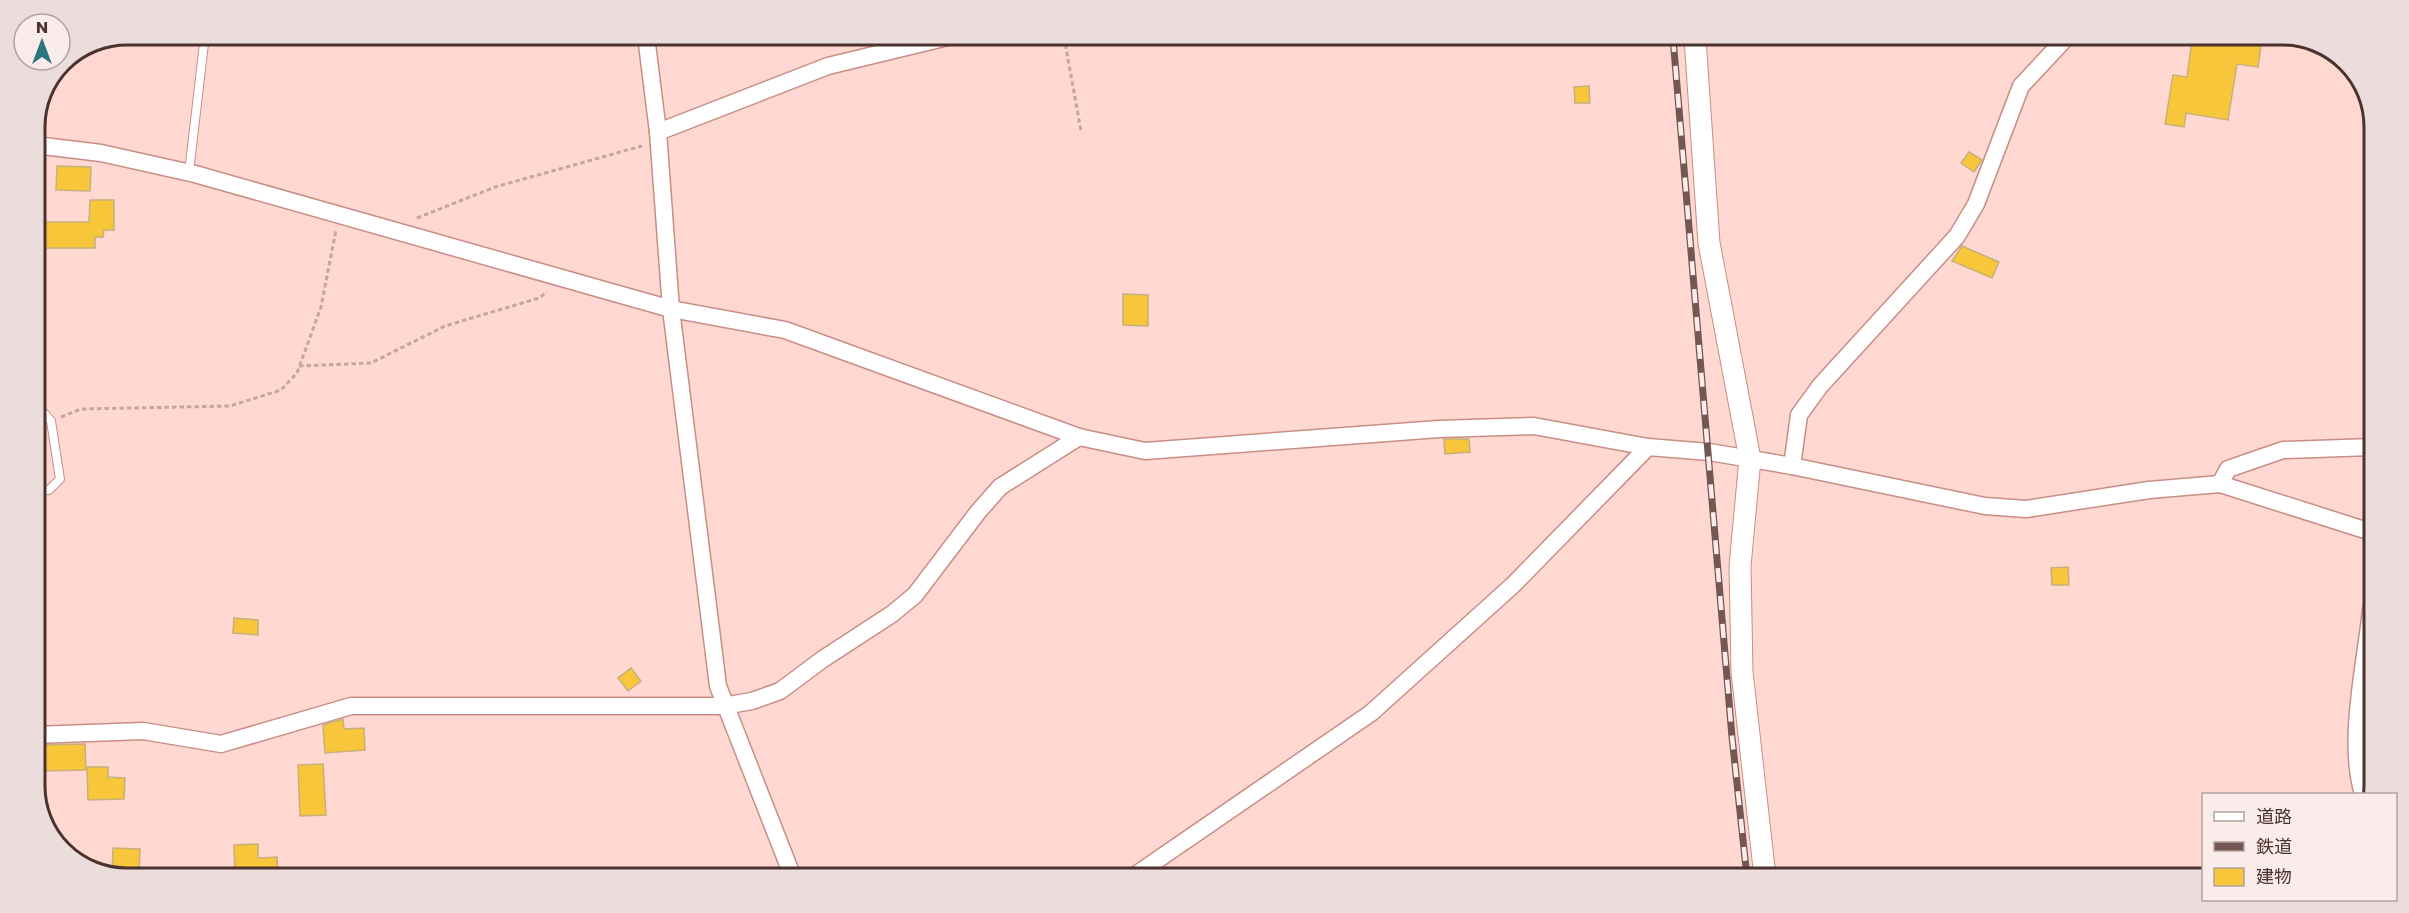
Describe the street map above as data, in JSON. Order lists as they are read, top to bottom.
{
  "legend": ["道路", "鉄道", "建物"],
  "north": "top"
}
